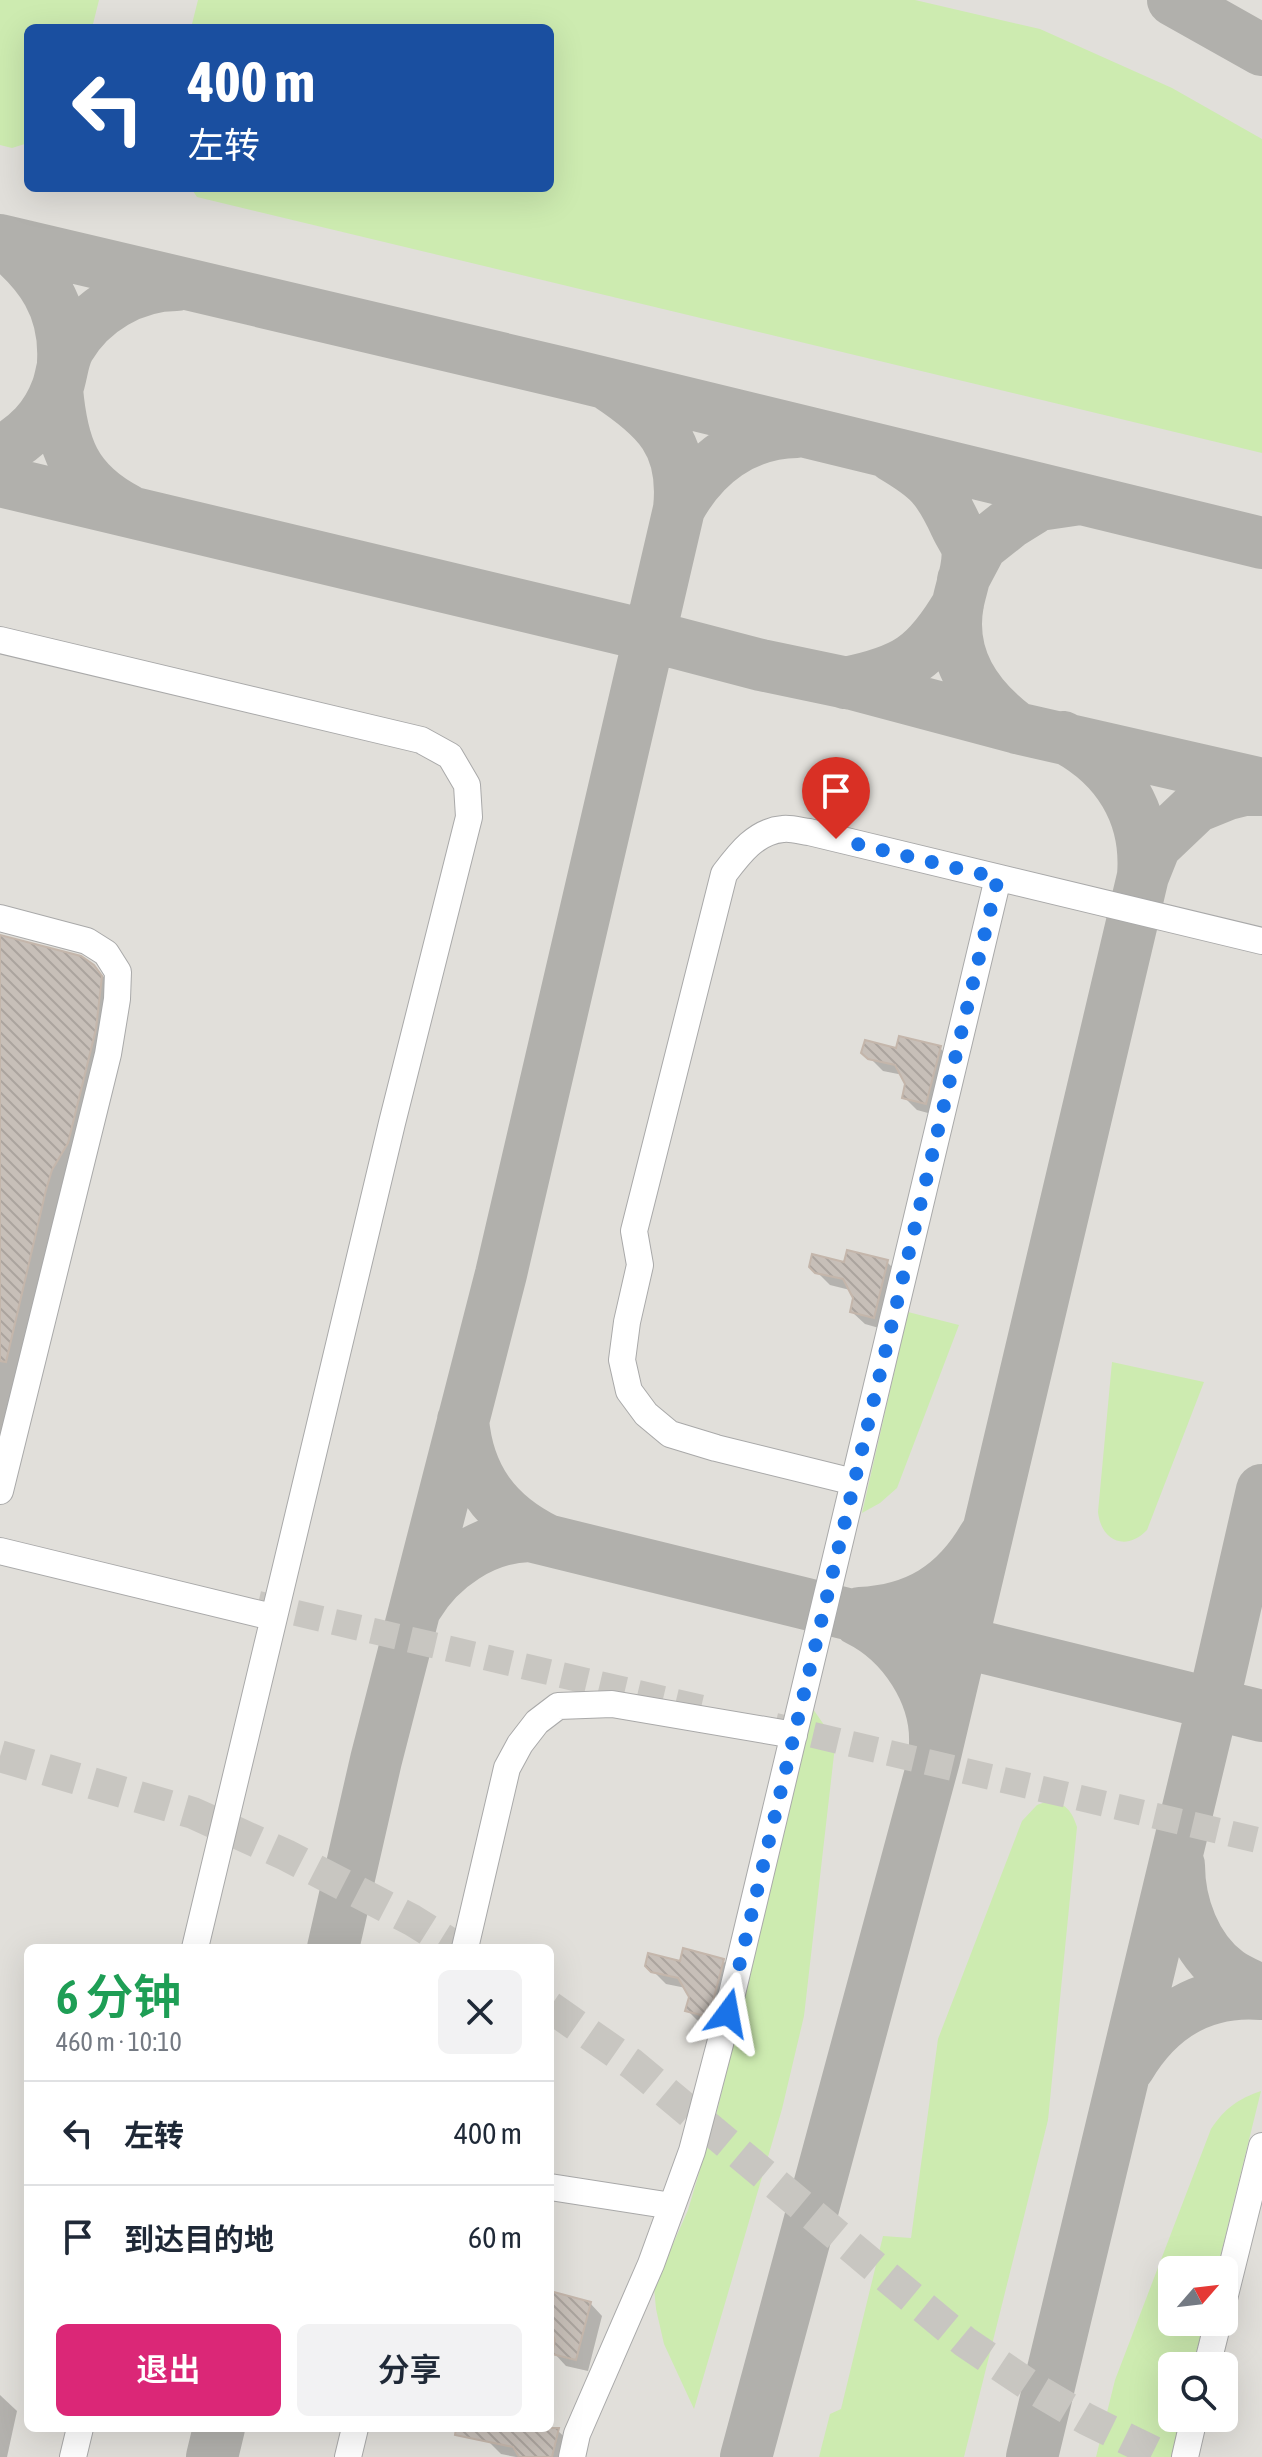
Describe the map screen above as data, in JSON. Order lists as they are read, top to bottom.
{
  "north": "top right",
  "page": {
    "turn": ["400 m", "左转"],
    "heading": ["6 分钟", "460 m · 10:10"],
    "list": [
      {
        "name": "左转",
        "value": "400 m"
      },
      {
        "name": "到达目的地",
        "value": "60 m"
      }
    ],
    "buttons": ["退出", "分享"]
  }
}
